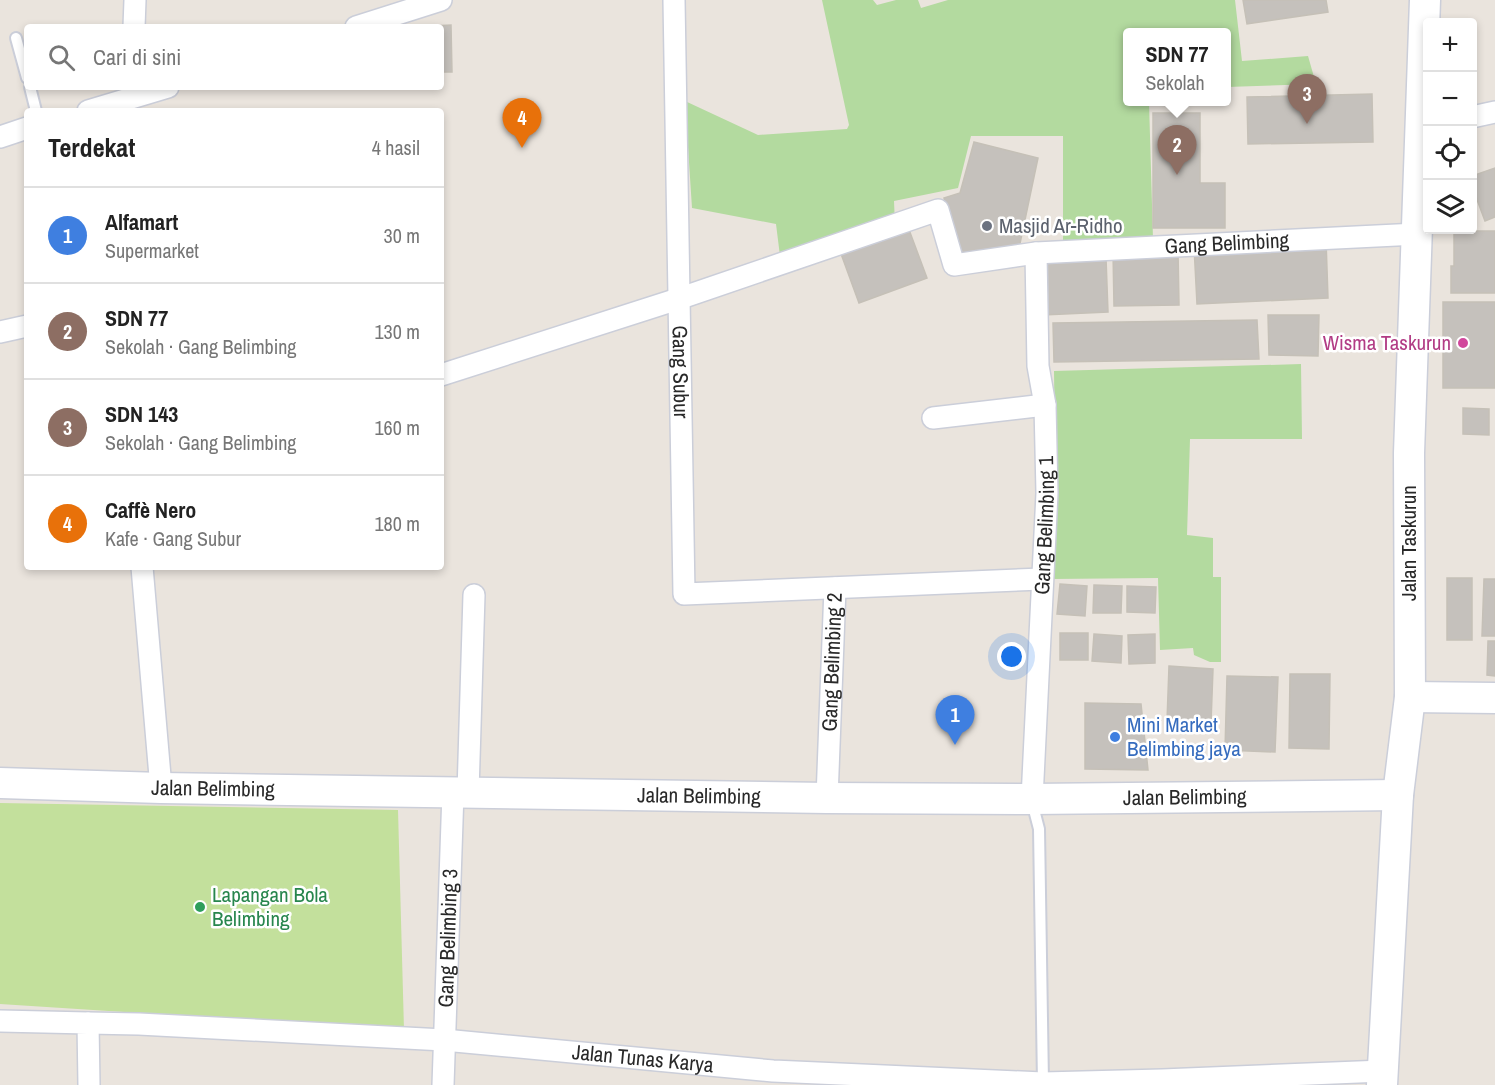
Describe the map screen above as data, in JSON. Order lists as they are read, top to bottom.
{
  "streets": {
    "street": [
      "Gang Belimbing",
      "Gang Subur",
      "Gang Belimbing 1",
      "Jalan Taskurun",
      "Gang Belimbing 2",
      "Jalan Belimbing",
      "Gang Belimbing 3",
      "Jalan Tunas Karya"
    ]
  },
  "crossings": [
    ["Gang Belimbing", "Gang Subur"],
    ["Gang Belimbing", "Gang Belimbing 1"],
    ["Gang Belimbing", "Jalan Taskurun"],
    ["Gang Subur", "Gang Belimbing 2"],
    ["Gang Belimbing 1", "Gang Belimbing 2"],
    ["Gang Belimbing 1", "Jalan Belimbing"],
    ["Jalan Taskurun", "Jalan Belimbing"],
    ["Jalan Taskurun", "Jalan Tunas Karya"],
    ["Gang Belimbing 2", "Jalan Belimbing"],
    ["Jalan Belimbing", "Gang Belimbing 3"],
    ["Gang Belimbing 3", "Jalan Tunas Karya"]
  ],
  "places": [
    "Masjid Ar-Ridho",
    "Wisma Taskurun",
    "Mini Market Belimbing jaya",
    "Lapangan Bola Belimbing"
  ],
  "page": {
    "map_buttons": ["+", "−"],
    "search": "Cari di sini",
    "popup": ["SDN 77", "Sekolah"],
    "pins": [
      "3",
      "4",
      "2",
      "1"
    ],
    "heading": ["Terdekat", "4 hasil"],
    "list": [
      {
        "mark": "1",
        "name": "Alfamart",
        "note": "Supermarket",
        "value": "30 m"
      },
      {
        "mark": "2",
        "name": "SDN 77",
        "note": "Sekolah · Gang Belimbing",
        "value": "130 m"
      },
      {
        "mark": "3",
        "name": "SDN 143",
        "note": "Sekolah · Gang Belimbing",
        "value": "160 m"
      },
      {
        "mark": "4",
        "name": "Caffè Nero",
        "note": "Kafe · Gang Subur",
        "value": "180 m"
      }
    ]
  }
}
